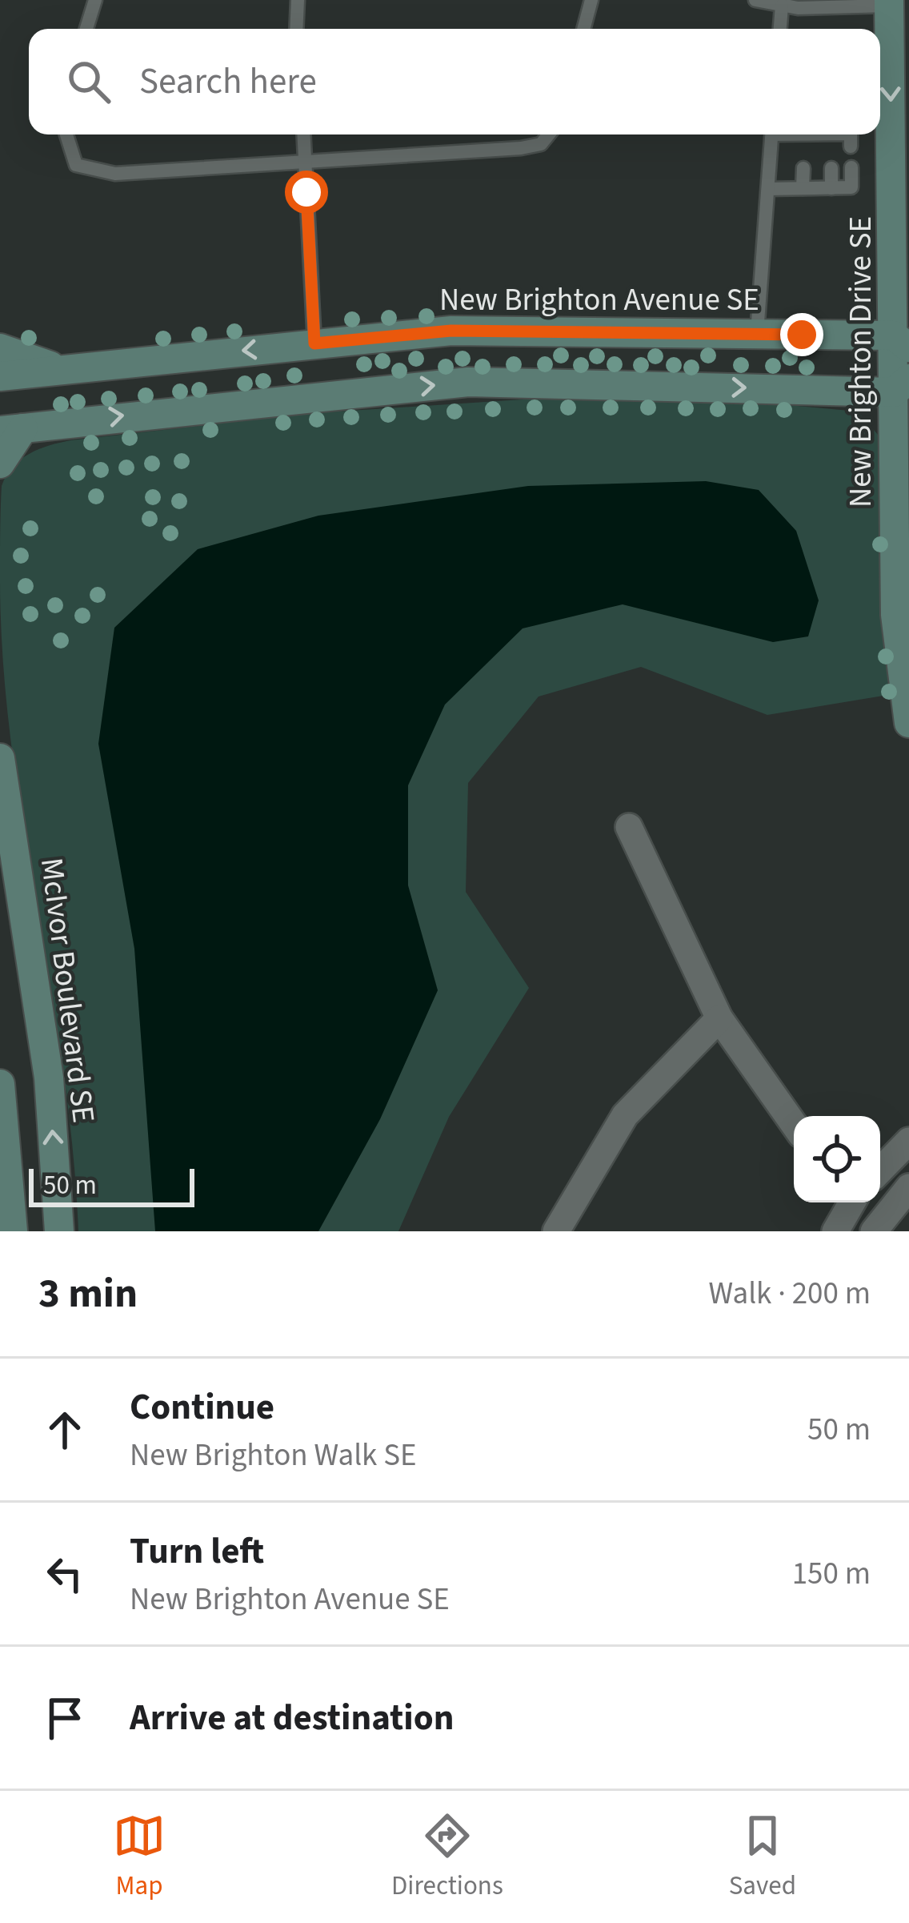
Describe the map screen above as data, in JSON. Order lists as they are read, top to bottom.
{
  "streets": {
    "street": ["New Brighton Avenue SE", "New Brighton Drive SE", "McIvor Boulevard SE"]
  },
  "crossings": [
    ["New Brighton Avenue SE", "New Brighton Drive SE"]
  ],
  "one_way": ["New Brighton Drive SE"],
  "scale_bar": "50 m",
  "page": {
    "search": "Search here",
    "scale": "50 m",
    "heading": ["3 min", "Walk · 200 m"],
    "list": [
      ["Continue", "New Brighton Walk SE", "50 m"],
      ["Turn left", "New Brighton Avenue SE", "150 m"],
      "Arrive at destination"
    ],
    "nav": ["Map", "Directions", "Saved"]
  }
}
